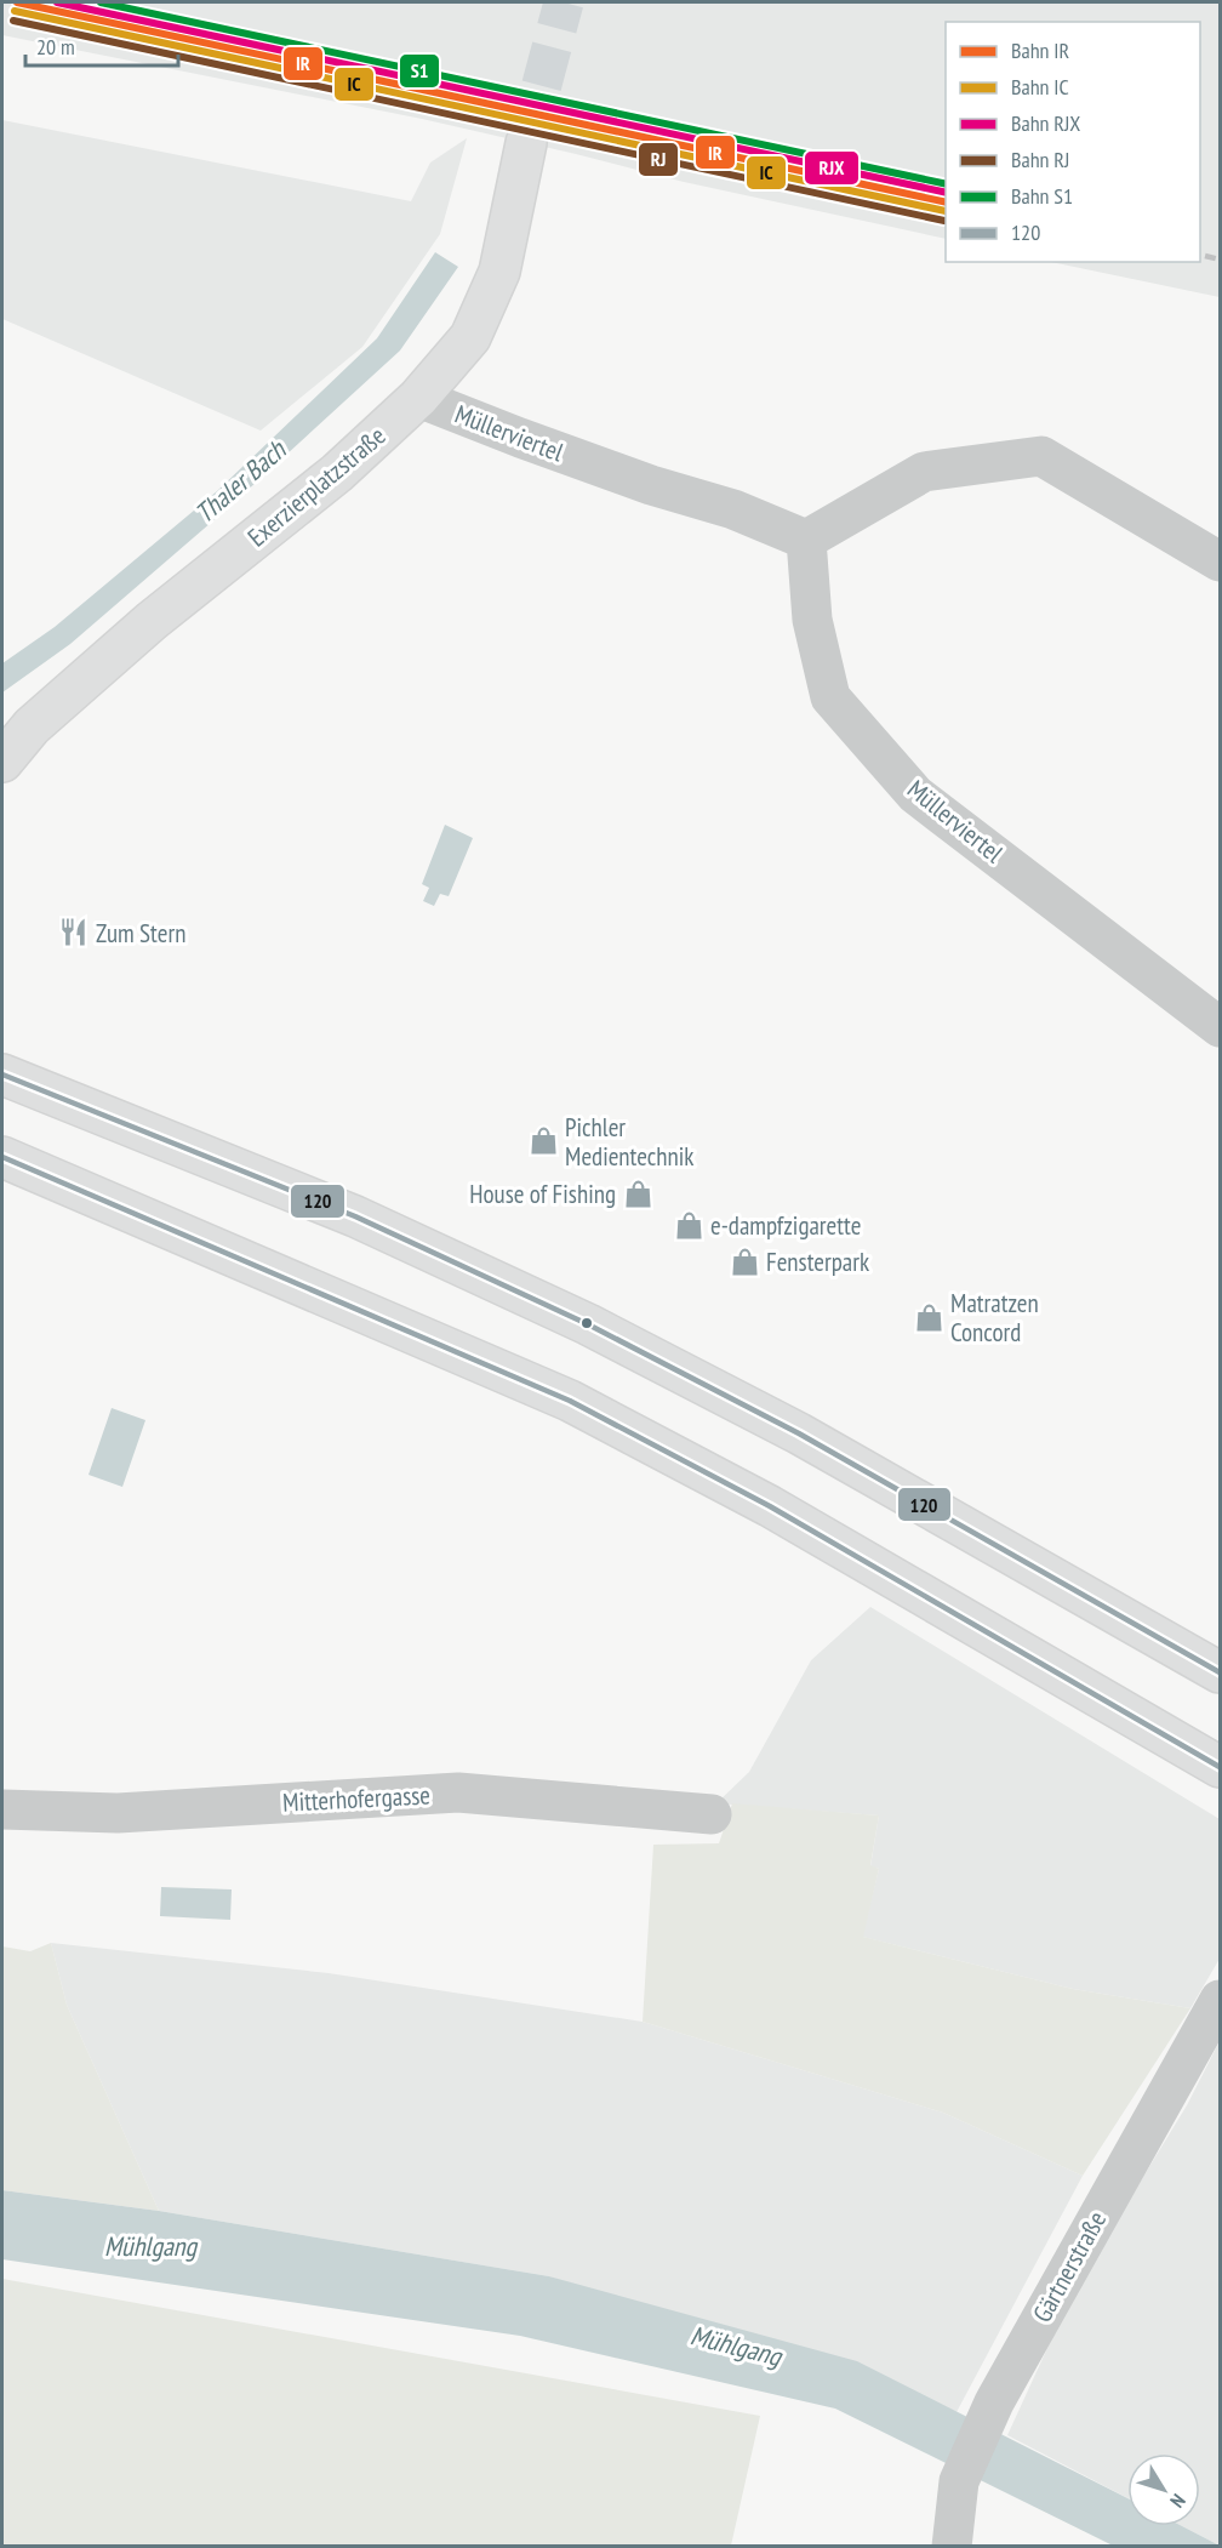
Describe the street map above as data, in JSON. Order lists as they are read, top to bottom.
{
  "streets": {
    "main road": ["Exerzierplatzstraße"],
    "street": ["Müllerviertel", "Mitterhofergasse", "Gärtnerstraße"]
  },
  "crossings": [
    ["Müllerviertel", "Exerzierplatzstraße"]
  ],
  "water": ["Thaler Bach", "Mühlgang"],
  "places": {
    "restaurant": ["Zum Stern"],
    "shop": [
      "Pichler Medientechnik",
      "House of Fishing",
      "e-dampfzigarette",
      "Fensterpark",
      "Matratzen Concord"
    ]
  },
  "lines": [
    "rail line IR",
    "rail line RJX",
    "rail line S1",
    "rail line IC",
    "rail line RJ",
    "transit line 120"
  ],
  "legend": [
    "Bahn IR",
    "Bahn IC",
    "Bahn RJX",
    "Bahn RJ",
    "Bahn S1",
    "120"
  ],
  "scale_bar": "20 m",
  "north": "bottom right"
}
